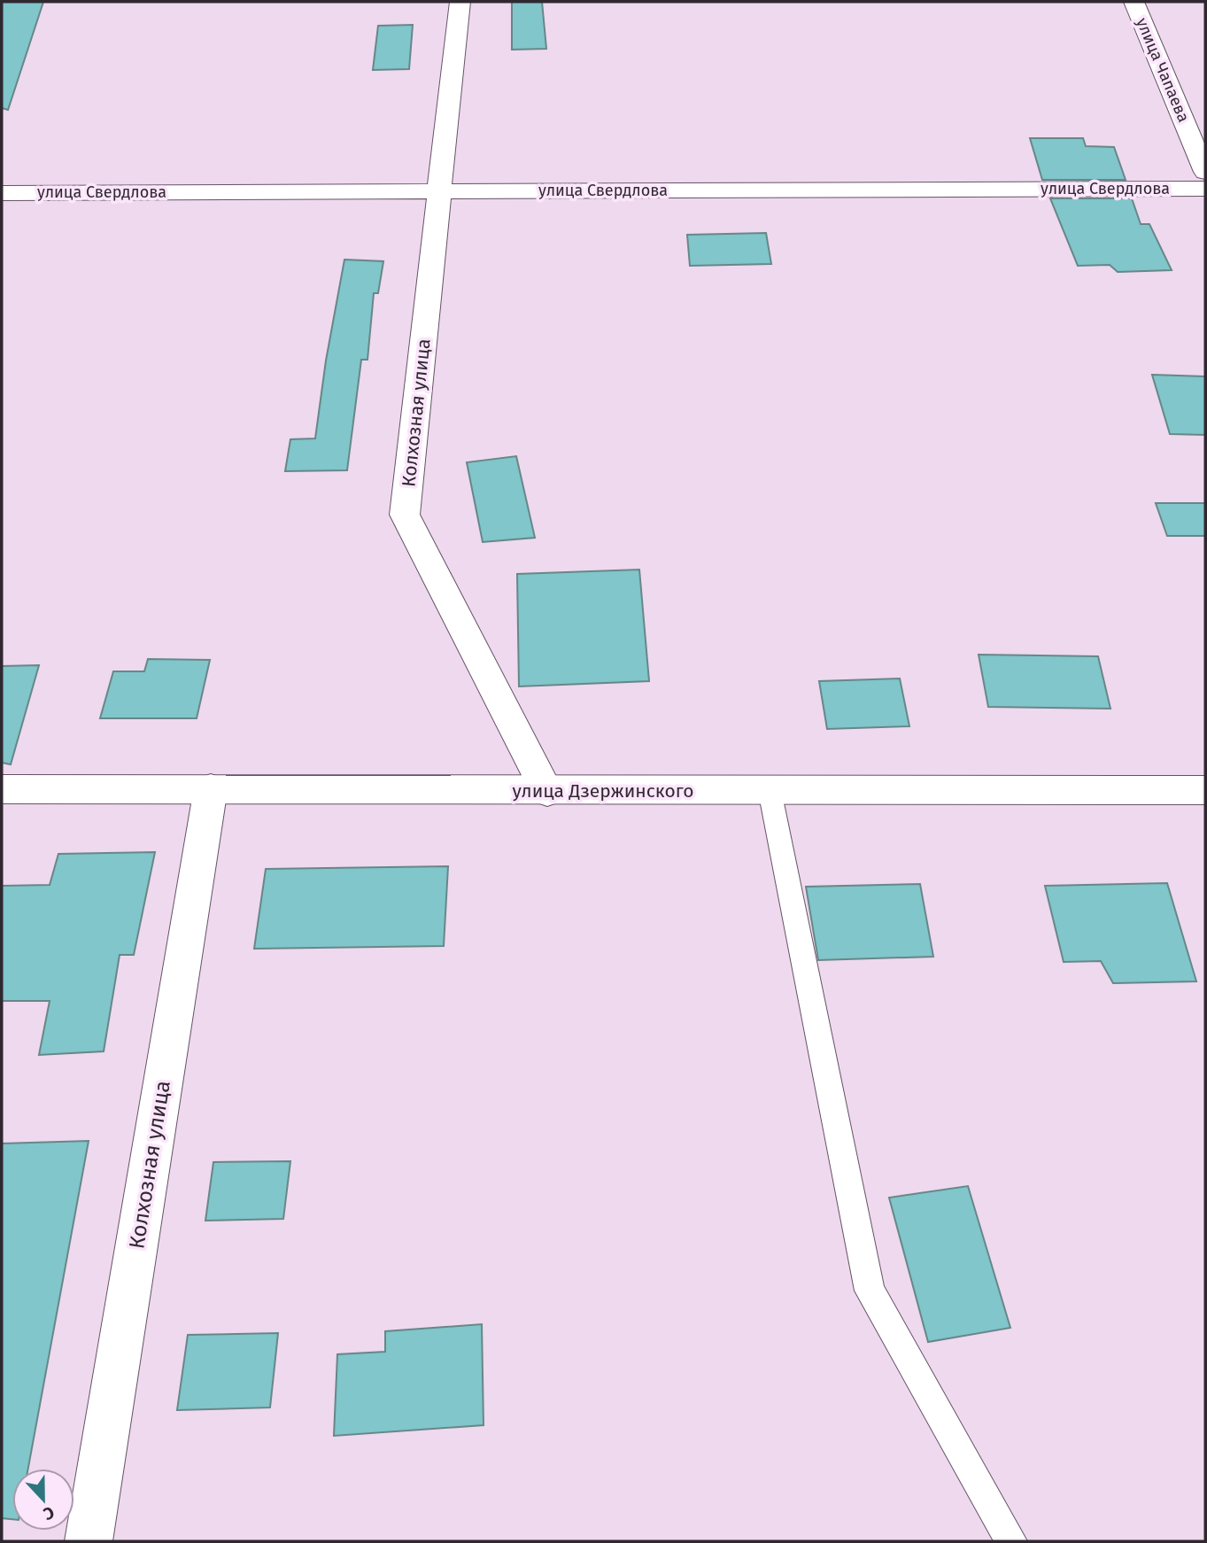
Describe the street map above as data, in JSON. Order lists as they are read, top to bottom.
{
  "streets": {
    "street": [
      "улица Чапаева",
      "улица Свердлова",
      "Колхозная улица",
      "улица Дзержинского"
    ]
  },
  "crossings": [
    ["улица Свердлова", "Колхозная улица"],
    ["Колхозная улица", "улица Дзержинского"]
  ],
  "north": "bottom"
}
